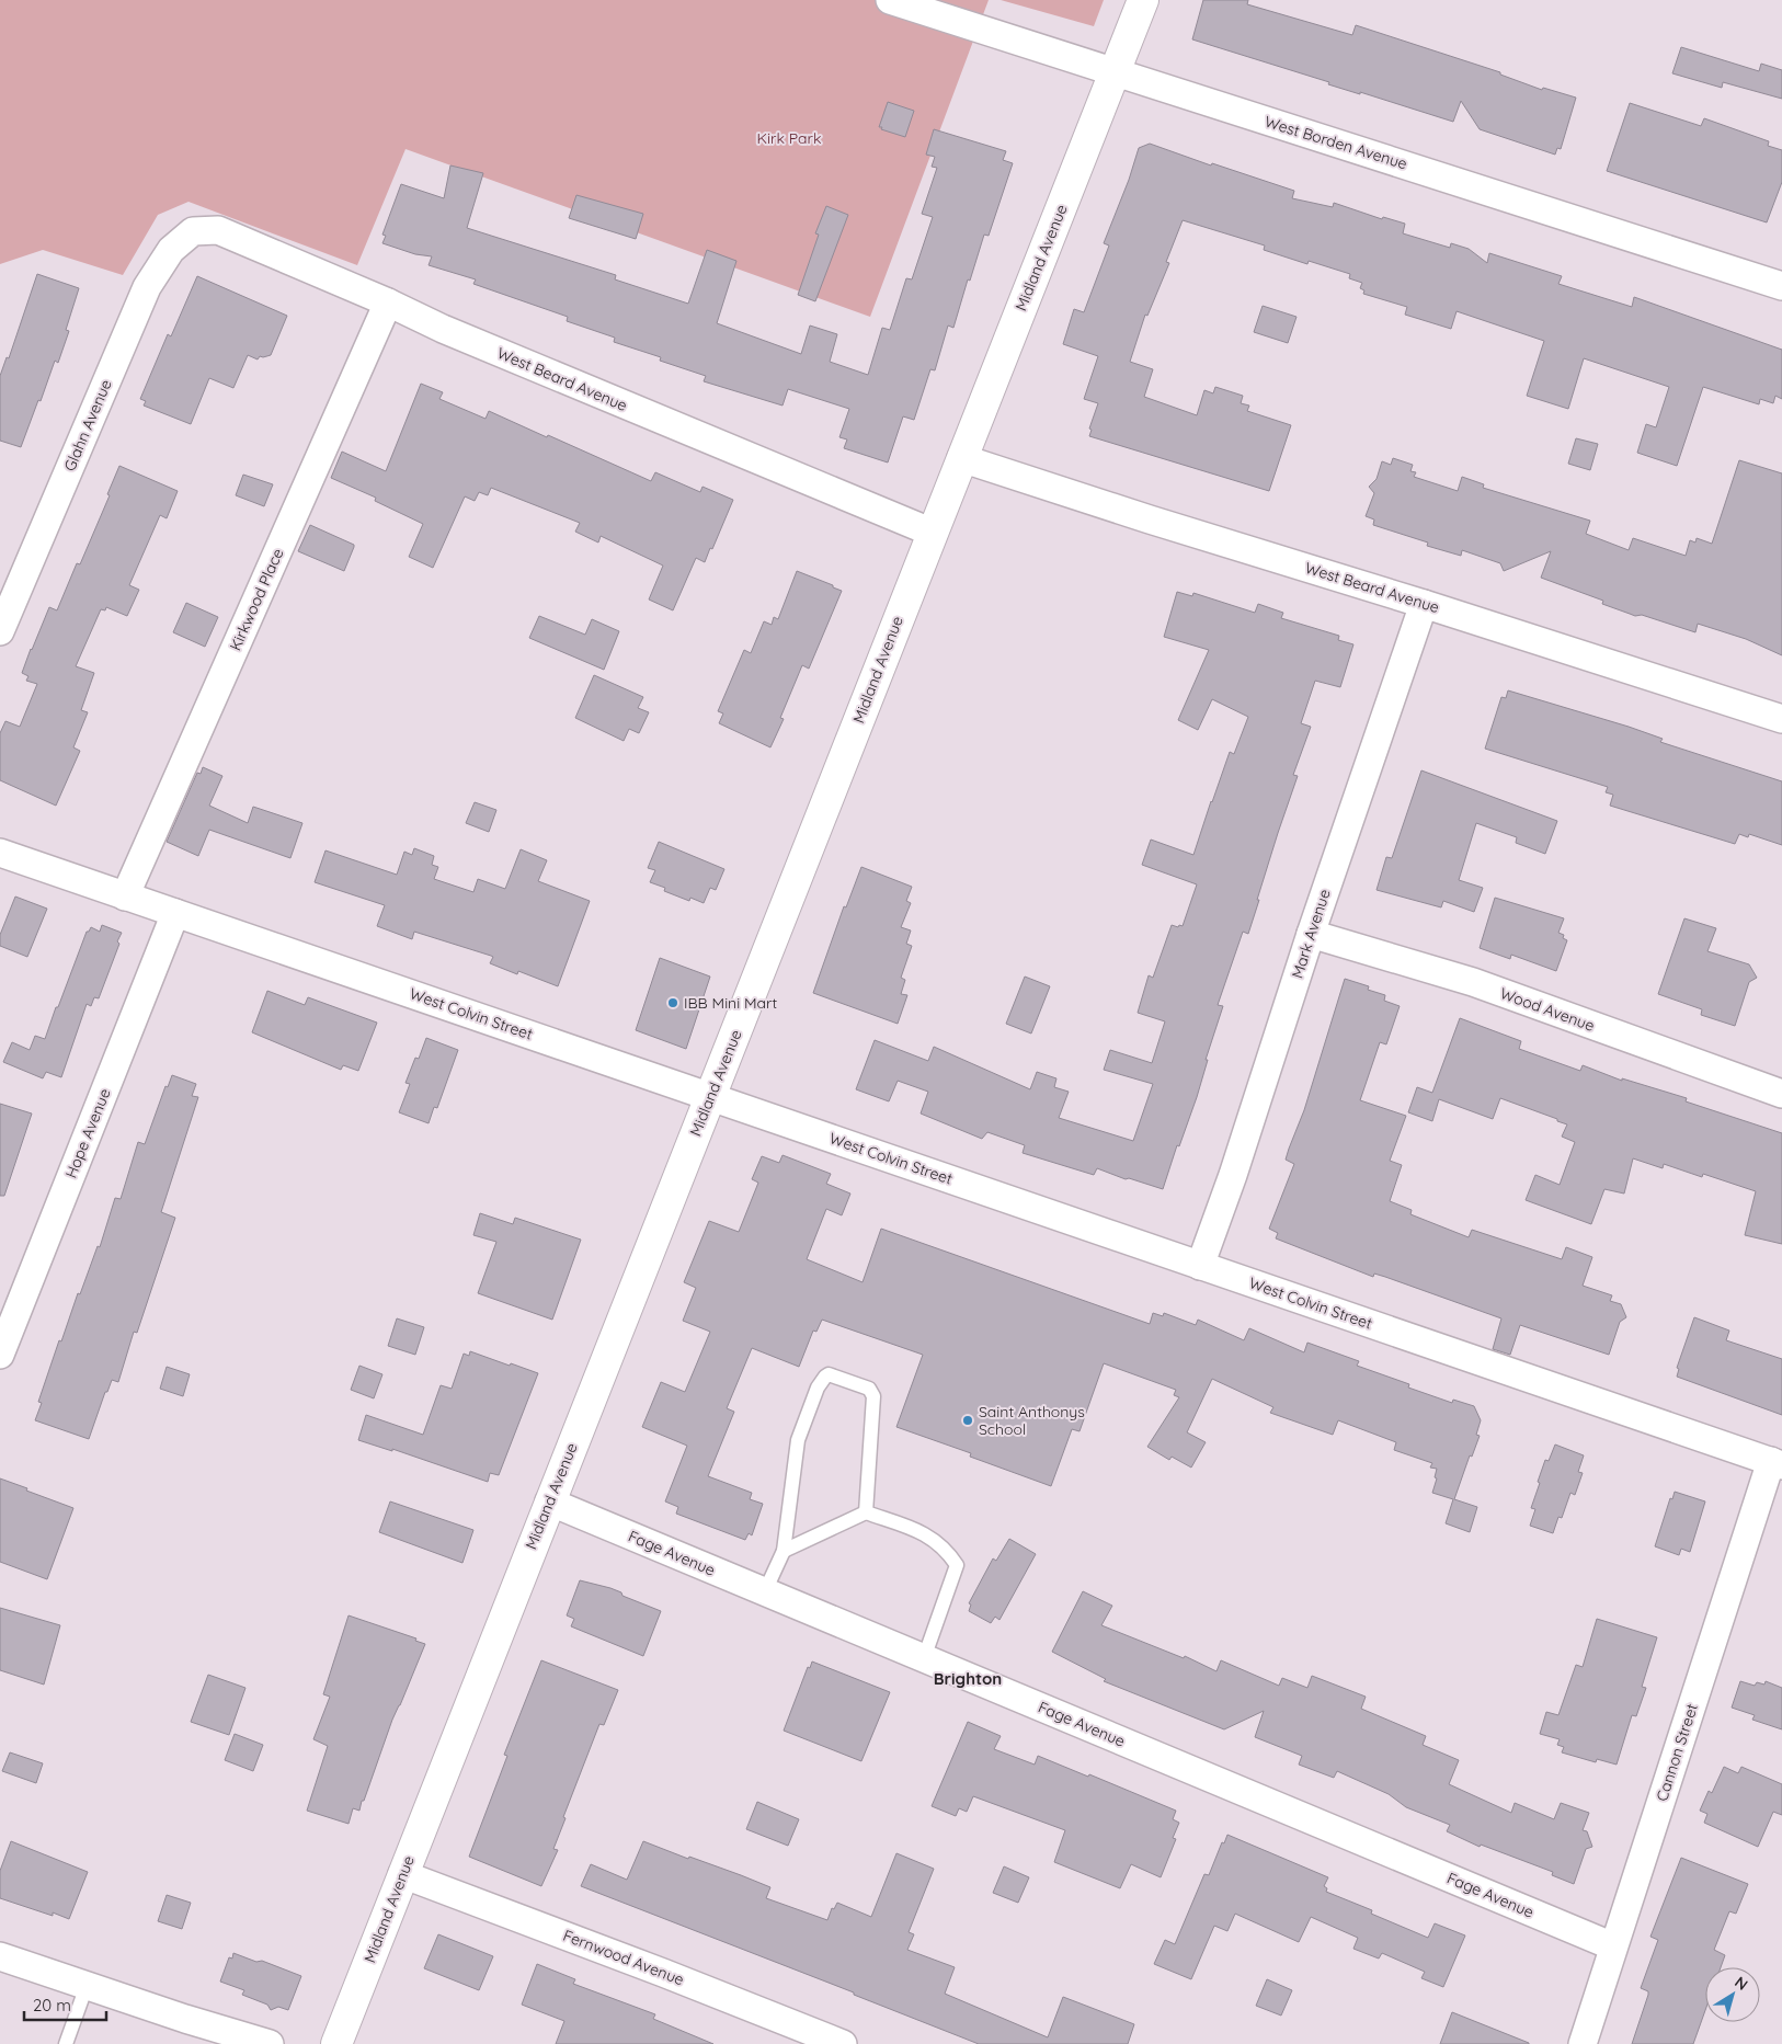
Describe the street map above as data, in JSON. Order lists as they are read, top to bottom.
{
  "streets": {
    "street": [
      "West Borden Avenue",
      "Midland Avenue",
      "West Beard Avenue",
      "Glahn Avenue",
      "Kirkwood Place",
      "Mark Avenue",
      "Wood Avenue",
      "West Colvin Street",
      "Hope Avenue",
      "Fage Avenue",
      "Cannon Street",
      "Fernwood Avenue"
    ]
  },
  "crossings": [
    ["West Borden Avenue", "Midland Avenue"],
    ["Midland Avenue", "West Beard Avenue"],
    ["Midland Avenue", "West Colvin Street"],
    ["Midland Avenue", "Fage Avenue"],
    ["Midland Avenue", "Fernwood Avenue"],
    ["West Beard Avenue", "Glahn Avenue"],
    ["West Beard Avenue", "Kirkwood Place"],
    ["West Beard Avenue", "Mark Avenue"],
    ["Kirkwood Place", "West Colvin Street"],
    ["Mark Avenue", "Wood Avenue"],
    ["Mark Avenue", "West Colvin Street"],
    ["West Colvin Street", "Hope Avenue"],
    ["West Colvin Street", "Cannon Street"],
    ["Fage Avenue", "Cannon Street"]
  ],
  "districts": ["Brighton"],
  "parks": ["Kirk Park"],
  "places": ["IBB Mini Mart", "Saint Anthonys School"],
  "scale_bar": "20 m",
  "north": "top right"
}
